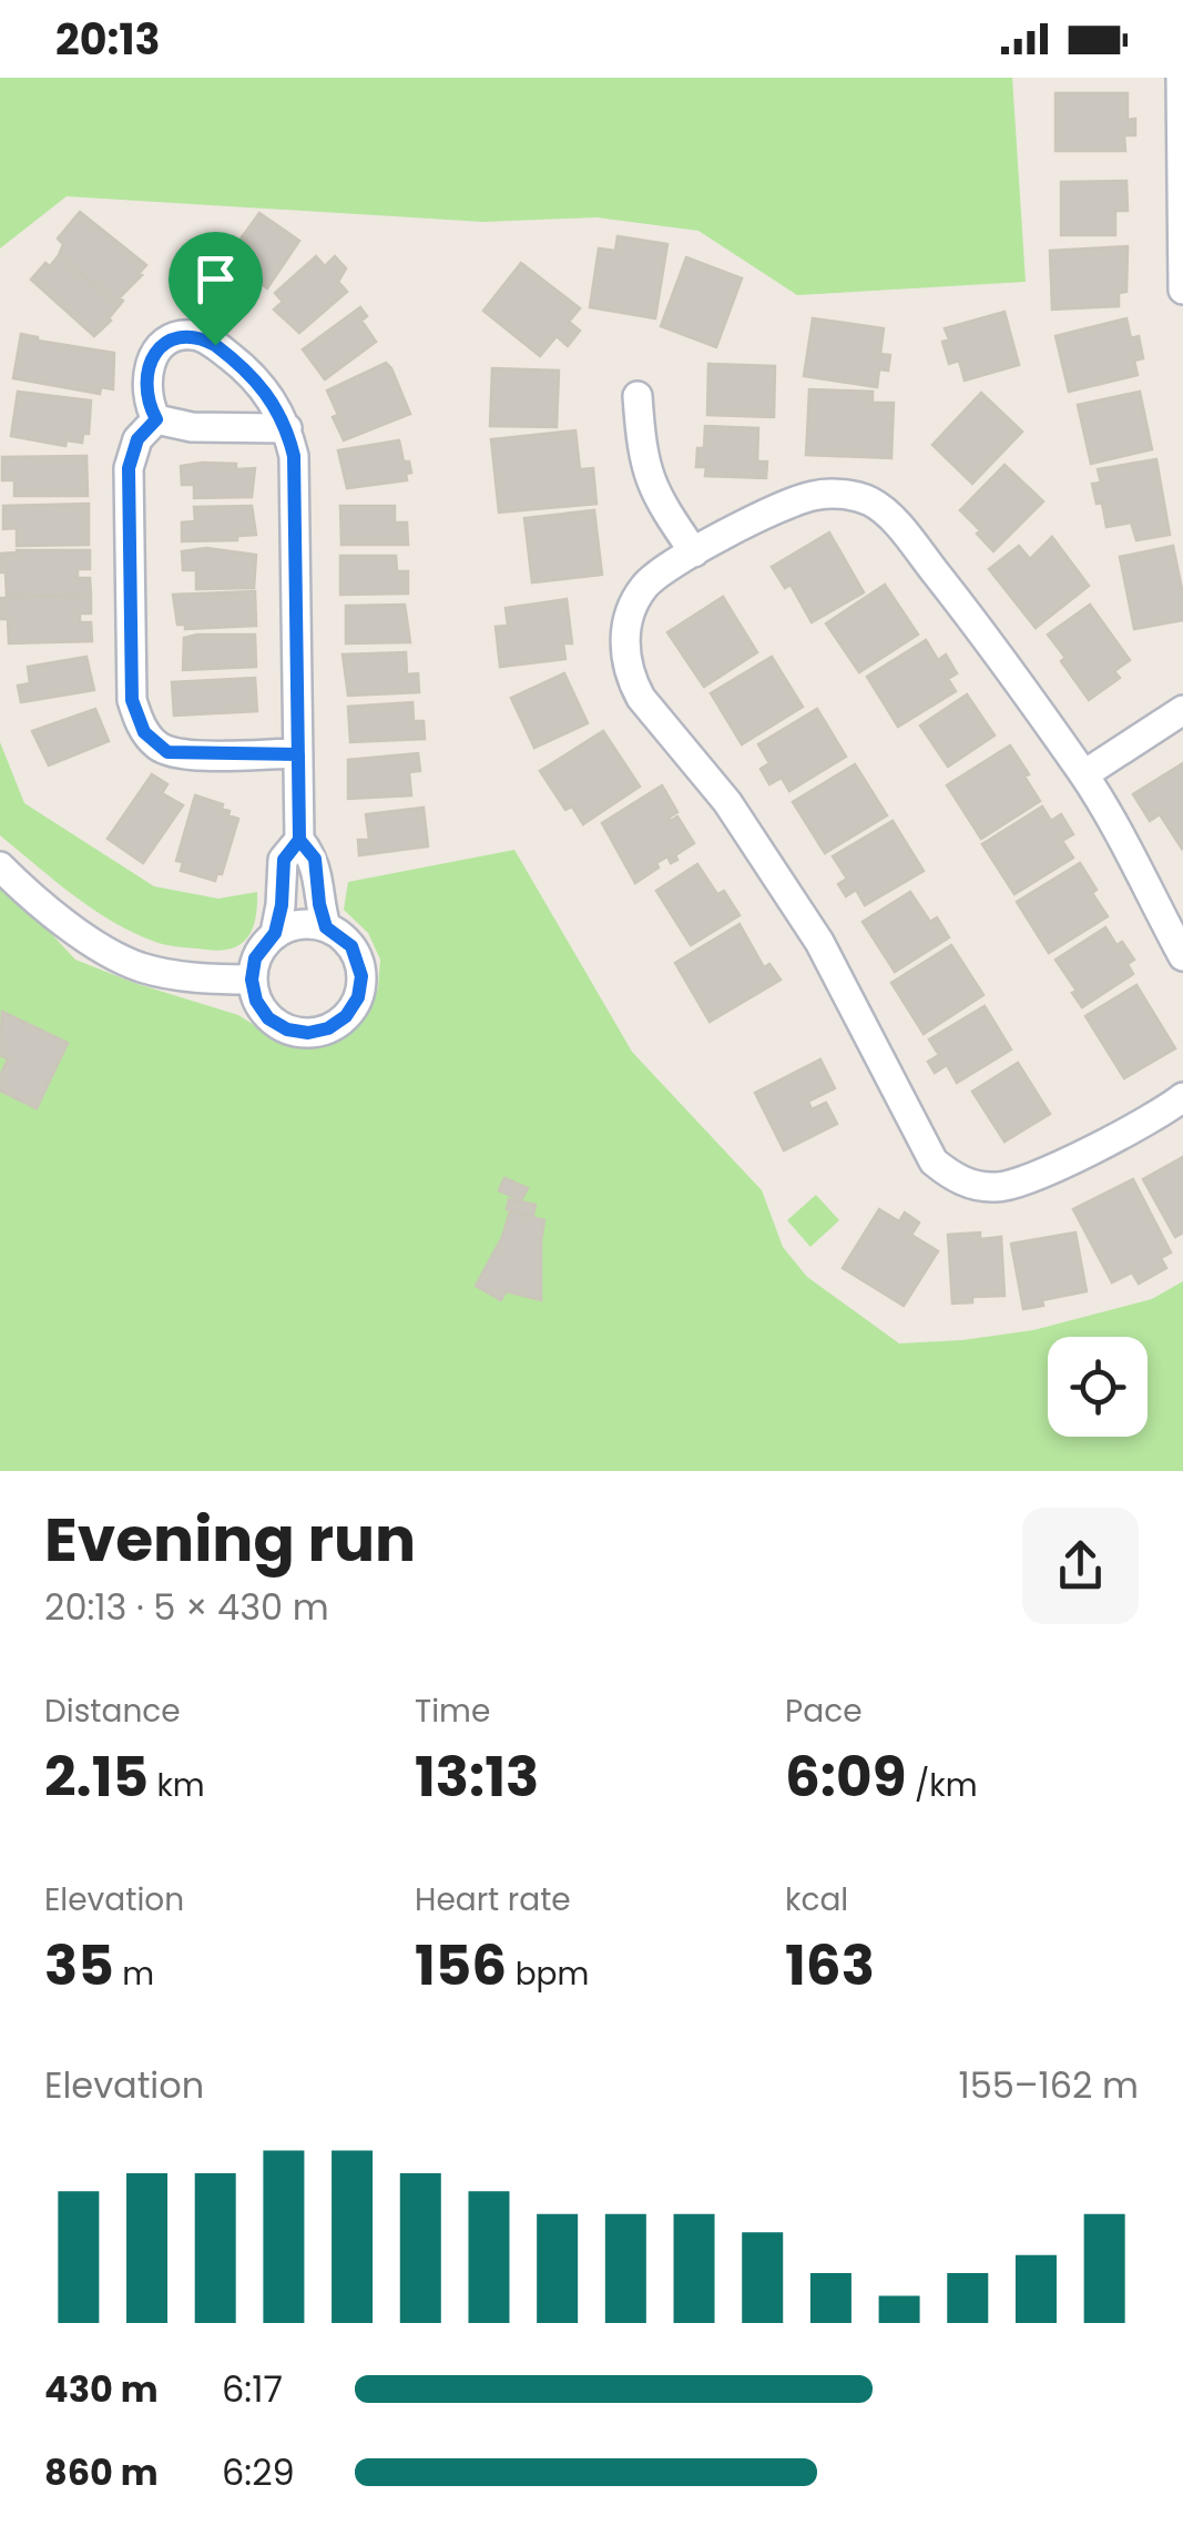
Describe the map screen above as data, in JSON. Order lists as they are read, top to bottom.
{
  "page": {
    "status": "20:13",
    "heading": ["Evening run", "20:13 · 5 × 430 m"],
    "stats": [
      ["Distance", "2.15 km"],
      ["Time", "13:13"],
      ["Pace", "6:09 /km"],
      ["Elevation", "35 m"],
      ["Heart rate", "156 bpm"],
      ["kcal", "163"]
    ],
    "chart": ["Elevation", "155–162 m"],
    "list": [
      {
        "name": "430 m",
        "note": "6:17"
      },
      {
        "name": "860 m",
        "note": "6:29"
      }
    ]
  }
}
